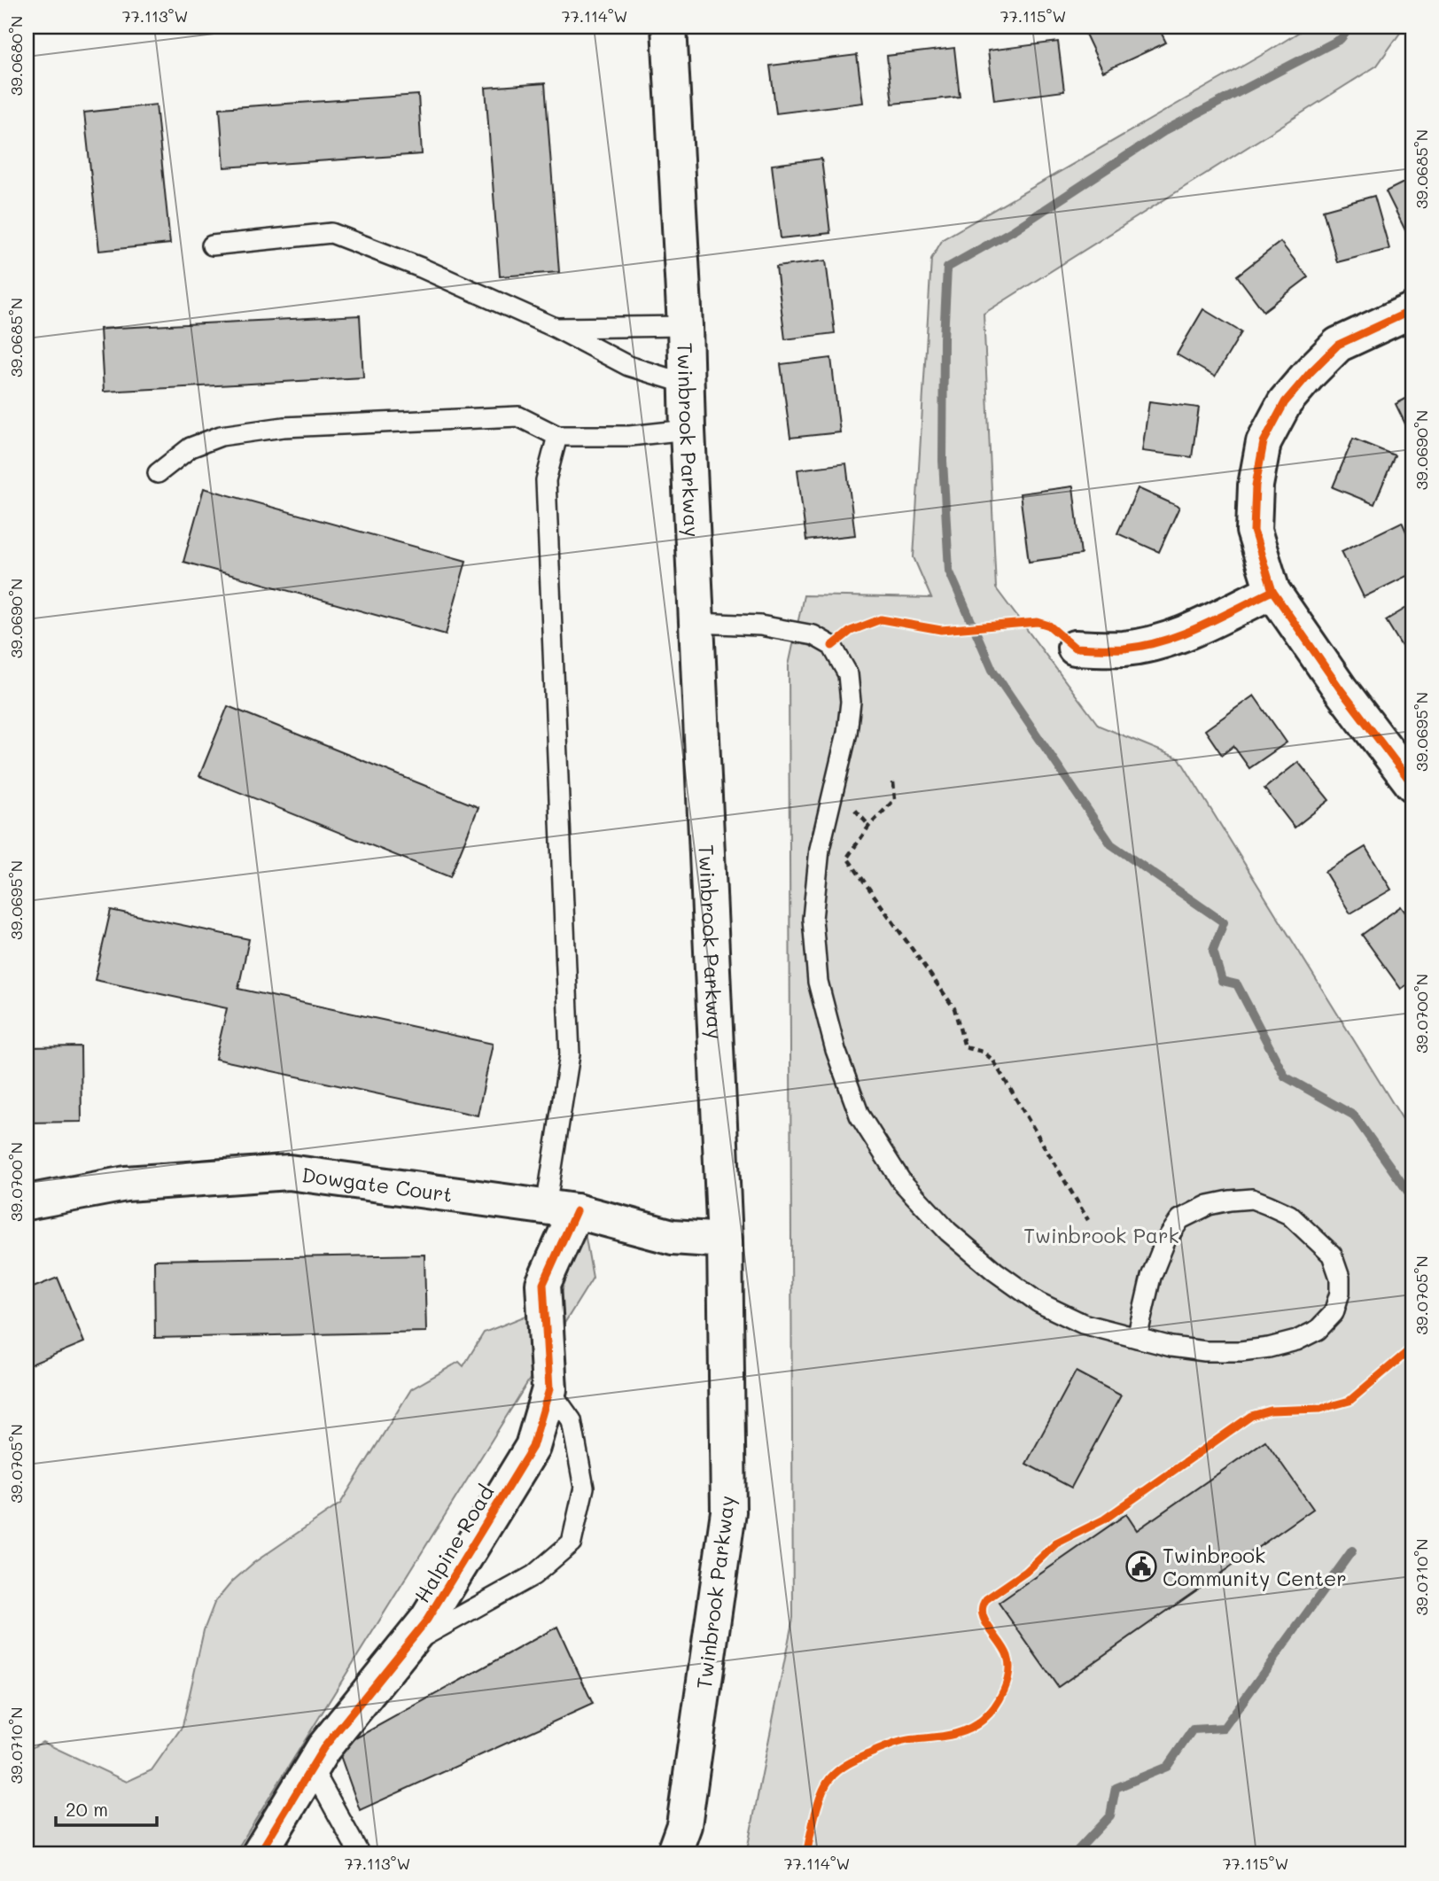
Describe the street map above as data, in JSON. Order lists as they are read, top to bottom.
{
  "streets": {
    "street": ["Twinbrook Parkway", "Dowgate Court", "Halpine Road"]
  },
  "crossings": [
    ["Twinbrook Parkway", "Dowgate Court"],
    ["Dowgate Court", "Halpine Road"]
  ],
  "parks": ["Twinbrook Park"],
  "places": {
    "public building": ["Twinbrook Community Center"]
  },
  "scale_bar": "20 m",
  "coordinates": [
    "77.113°W",
    "77.114°W",
    "77.115°W",
    "39.0680°N",
    "39.0685°N",
    "39.0690°N",
    "39.0695°N",
    "39.0700°N",
    "39.0705°N",
    "39.0710°N"
  ]
}
